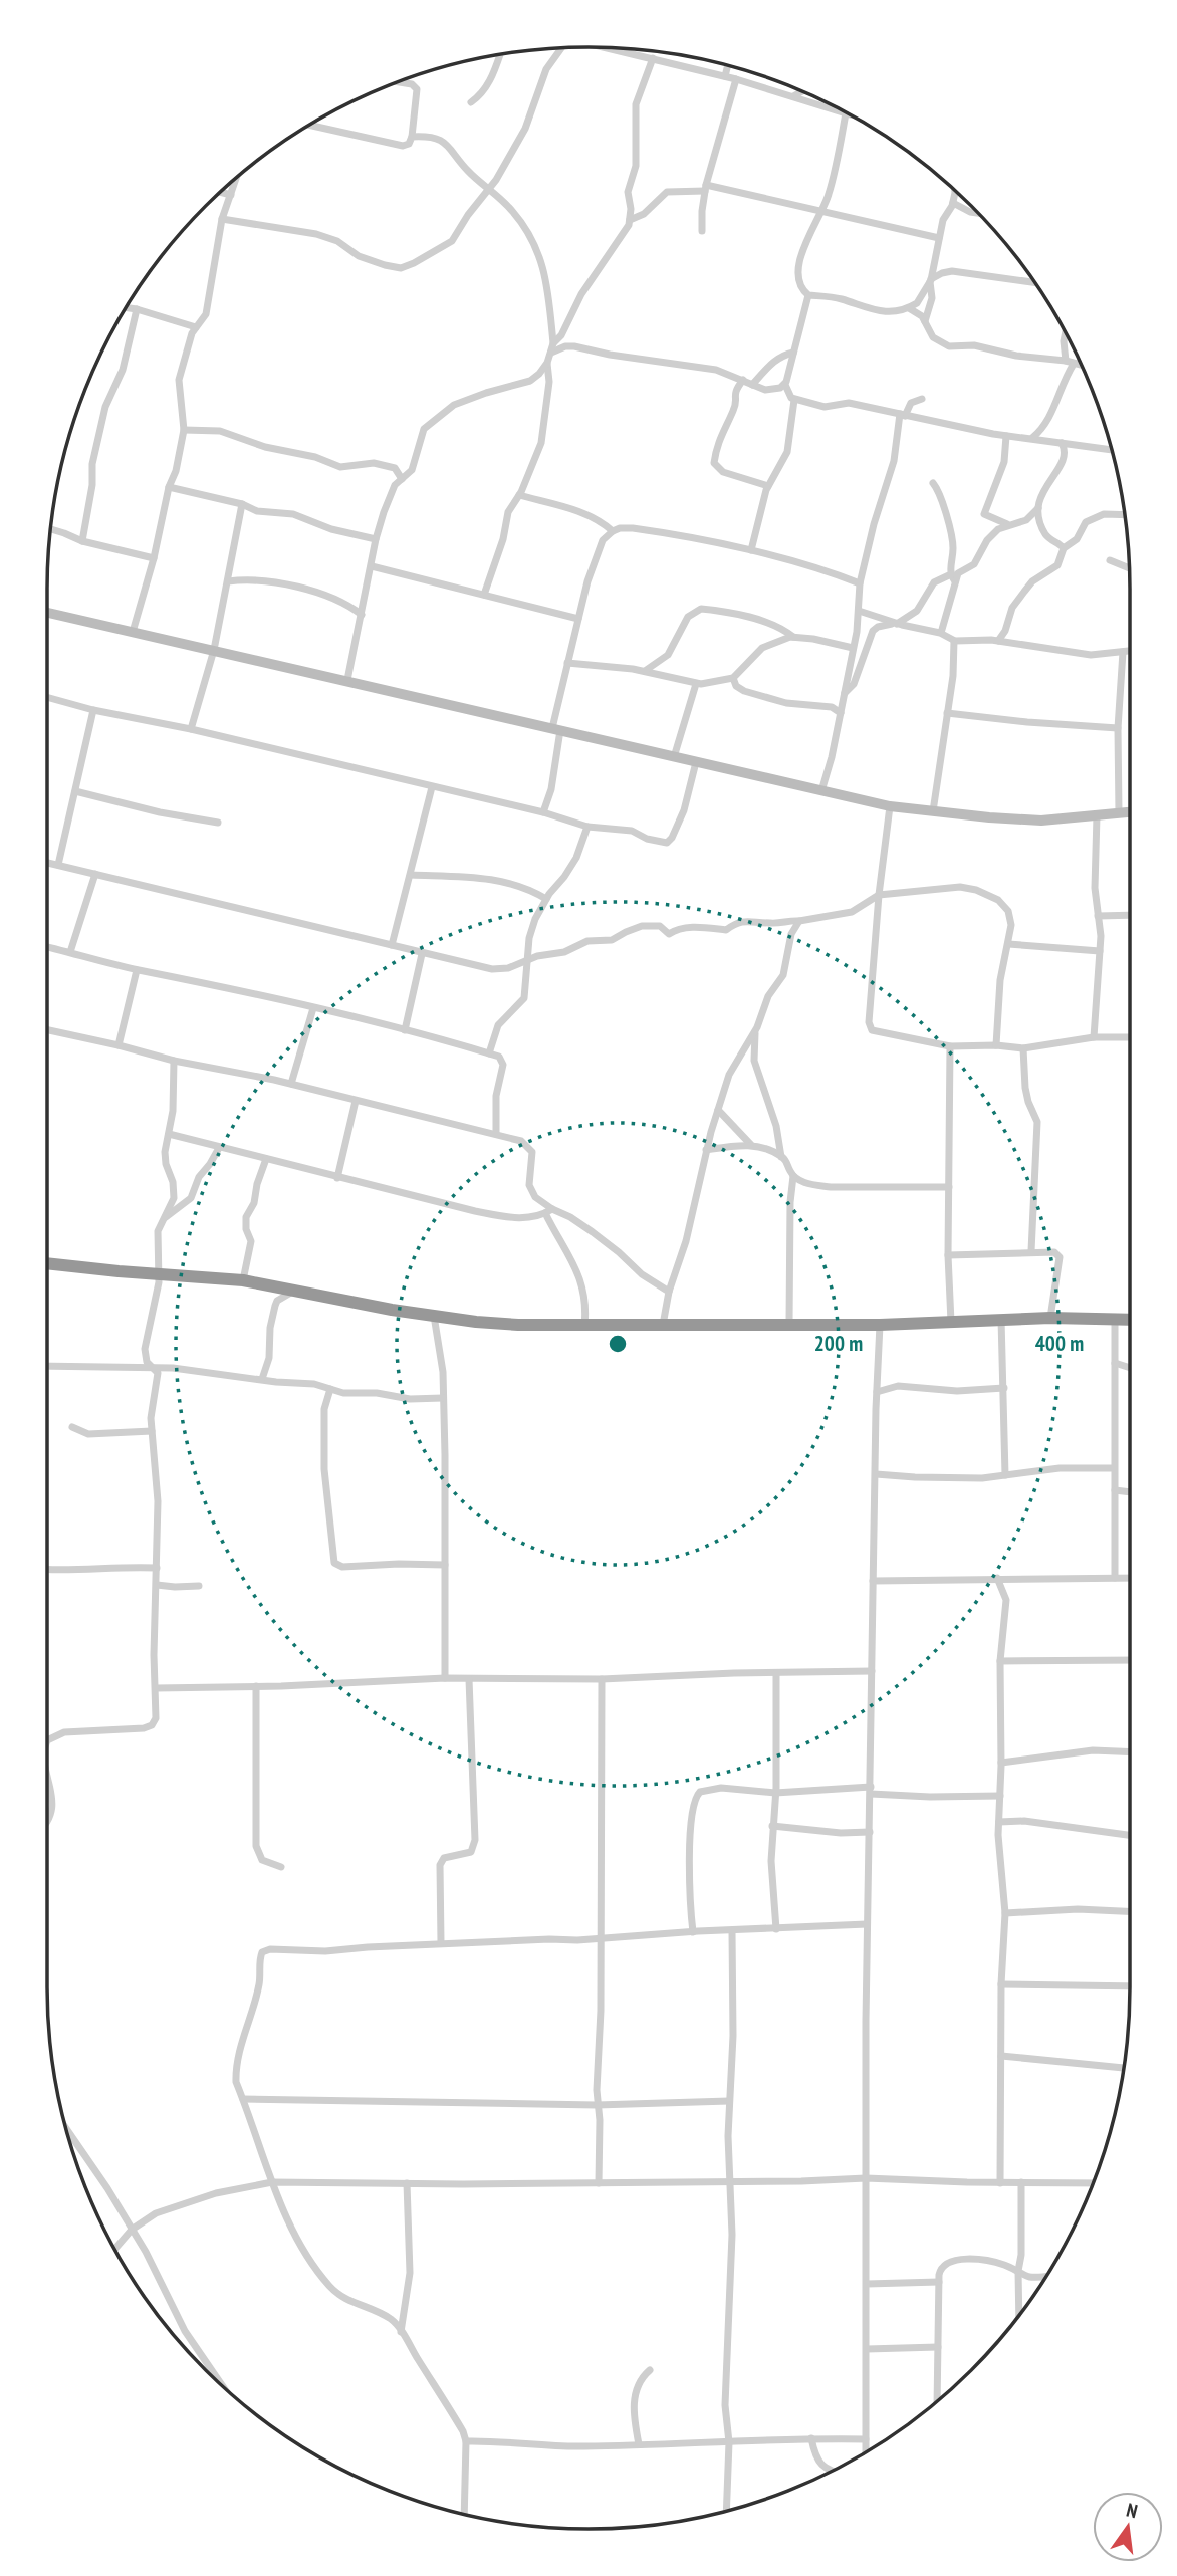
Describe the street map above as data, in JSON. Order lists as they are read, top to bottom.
{
  "north": "top",
  "rings": ["200 m", "400 m"]
}
